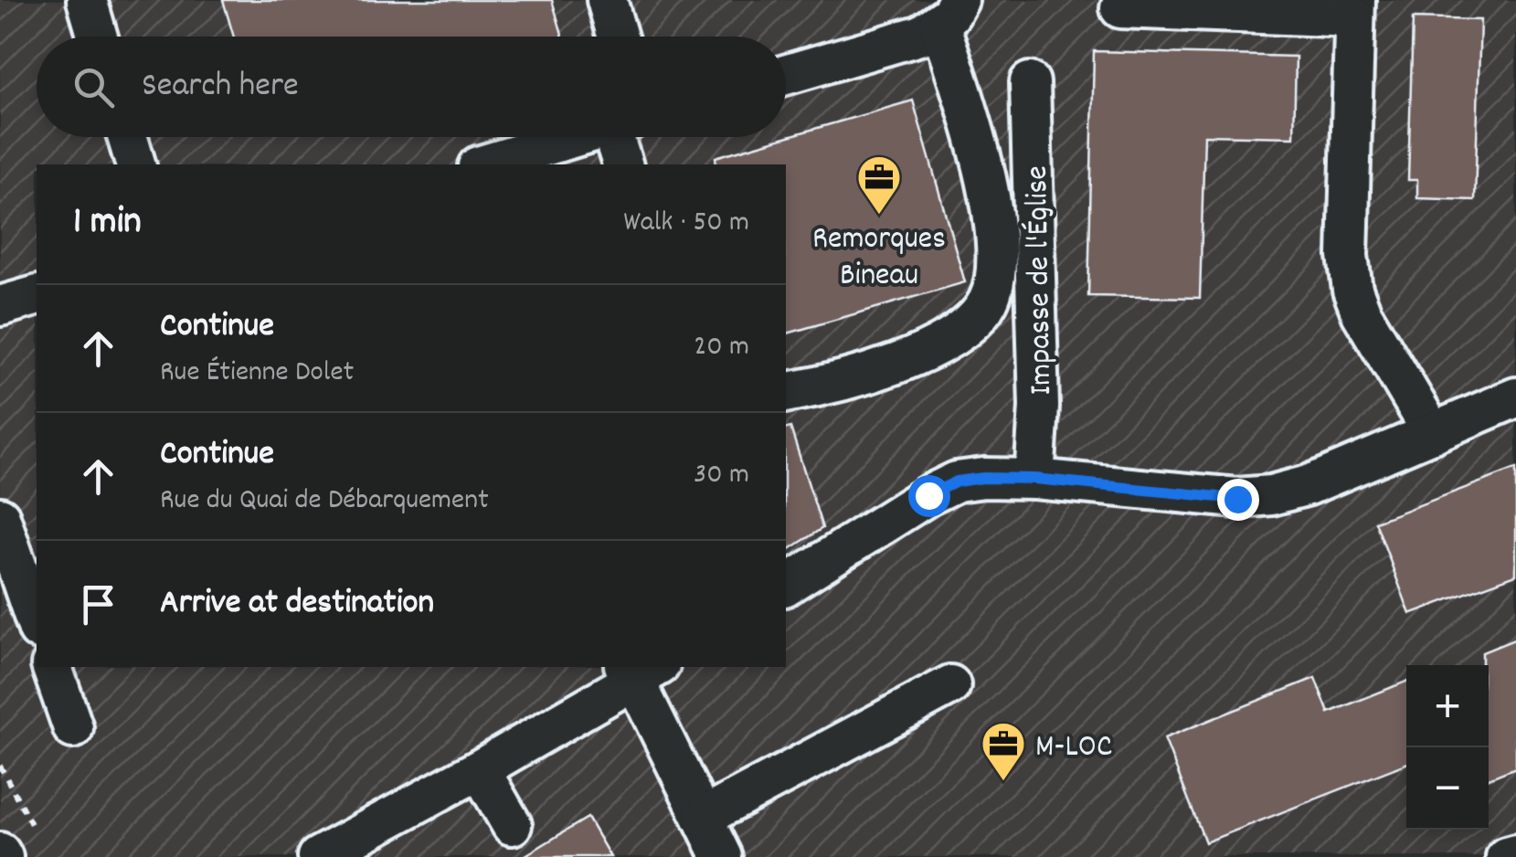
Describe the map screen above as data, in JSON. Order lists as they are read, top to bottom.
{
  "streets": {
    "street": ["Impasse de l'Église"]
  },
  "places": {
    "office": ["Remorques Bineau", "M-LOC"]
  },
  "page": {
    "search": "Search here",
    "heading": ["1 min", "Walk · 50 m"],
    "list": [
      ["Continue", "Rue Étienne Dolet", "20 m"],
      ["Continue", "Rue du Quai de Débarquement", "30 m"],
      "Arrive at destination"
    ],
    "map_buttons": ["+", "−"]
  }
}
